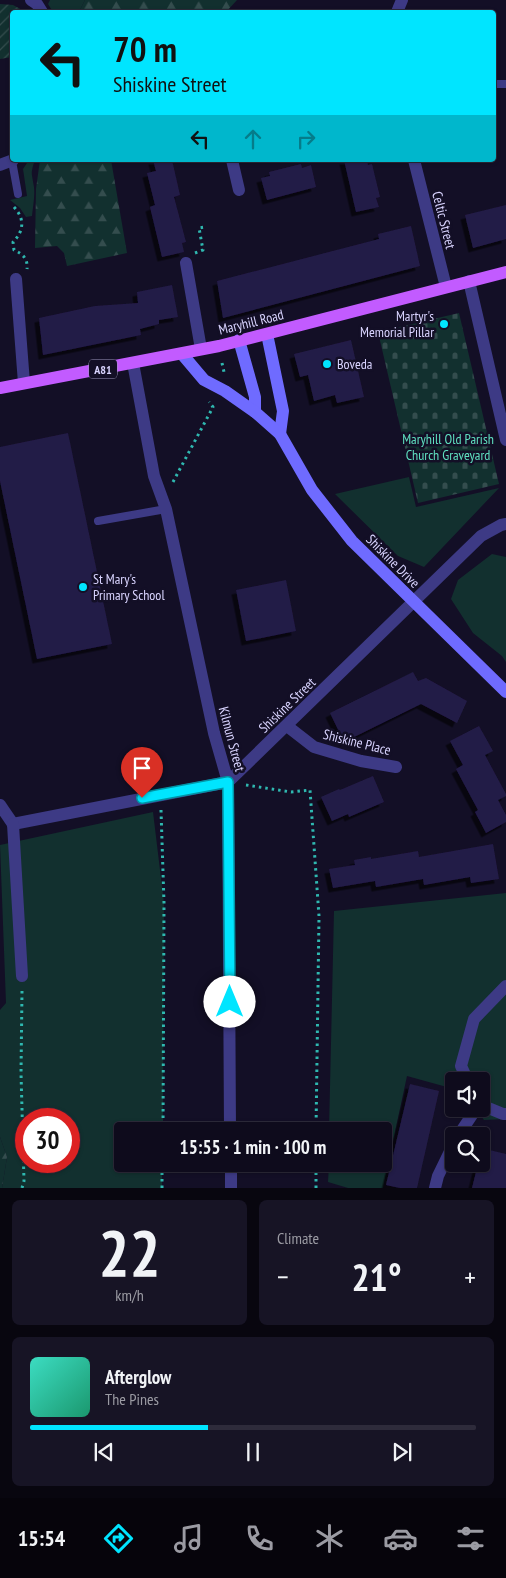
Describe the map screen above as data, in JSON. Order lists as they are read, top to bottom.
{
  "streets": {
    "main road": ["Maryhill Road", "A81"],
    "street": [
      "Celtic Street",
      "Shiskine Drive",
      "Shiskine Street",
      "Kilmun Street",
      "Shiskine Place"
    ]
  },
  "crossings": [
    ["Celtic Street", "Maryhill Road"],
    ["Maryhill Road", "Shiskine Drive"],
    ["Maryhill Road", "Kilmun Street"],
    ["Shiskine Drive", "Shiskine Street"],
    ["Shiskine Street", "Kilmun Street"],
    ["Shiskine Street", "Shiskine Place"]
  ],
  "parks": ["Maryhill Old Parish Church Graveyard"],
  "places": ["Martyr's Memorial Pillar", "Boveda", "St Mary's Primary School"],
  "page": {
    "turn": ["70 m", "Shiskine Street"],
    "limit": "30",
    "trip": "15:55 · 1 min · 100 m",
    "tile": [
      ["22", "km/h"],
      "Climate"
    ],
    "heat": ["−", "21°", "+"],
    "song": ["Afterglow", "The Pines"],
    "tabs": "15:54"
  }
}
